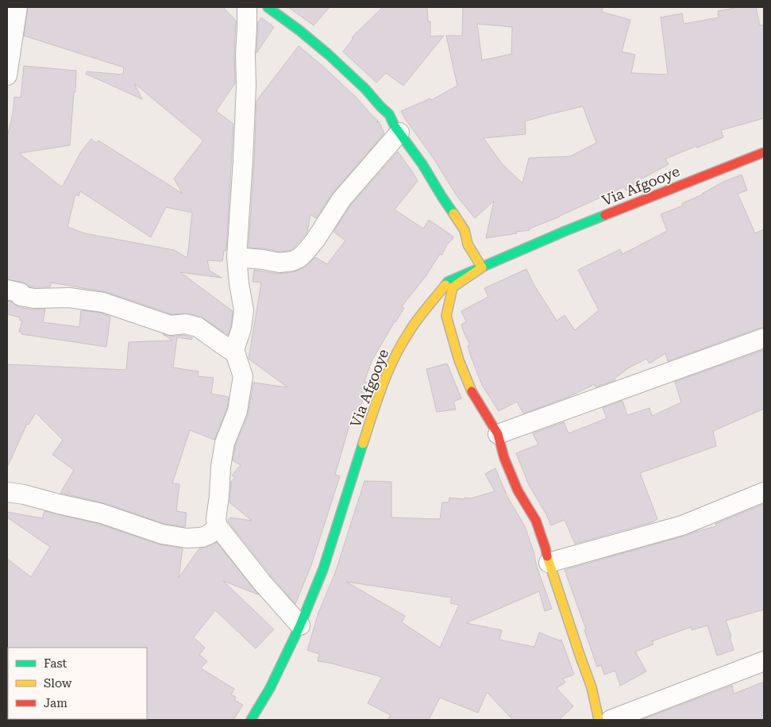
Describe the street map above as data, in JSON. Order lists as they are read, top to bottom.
{
  "streets": {
    "street": ["Via Afgooye"]
  },
  "legend": ["Fast", "Slow", "Jam"]
}
